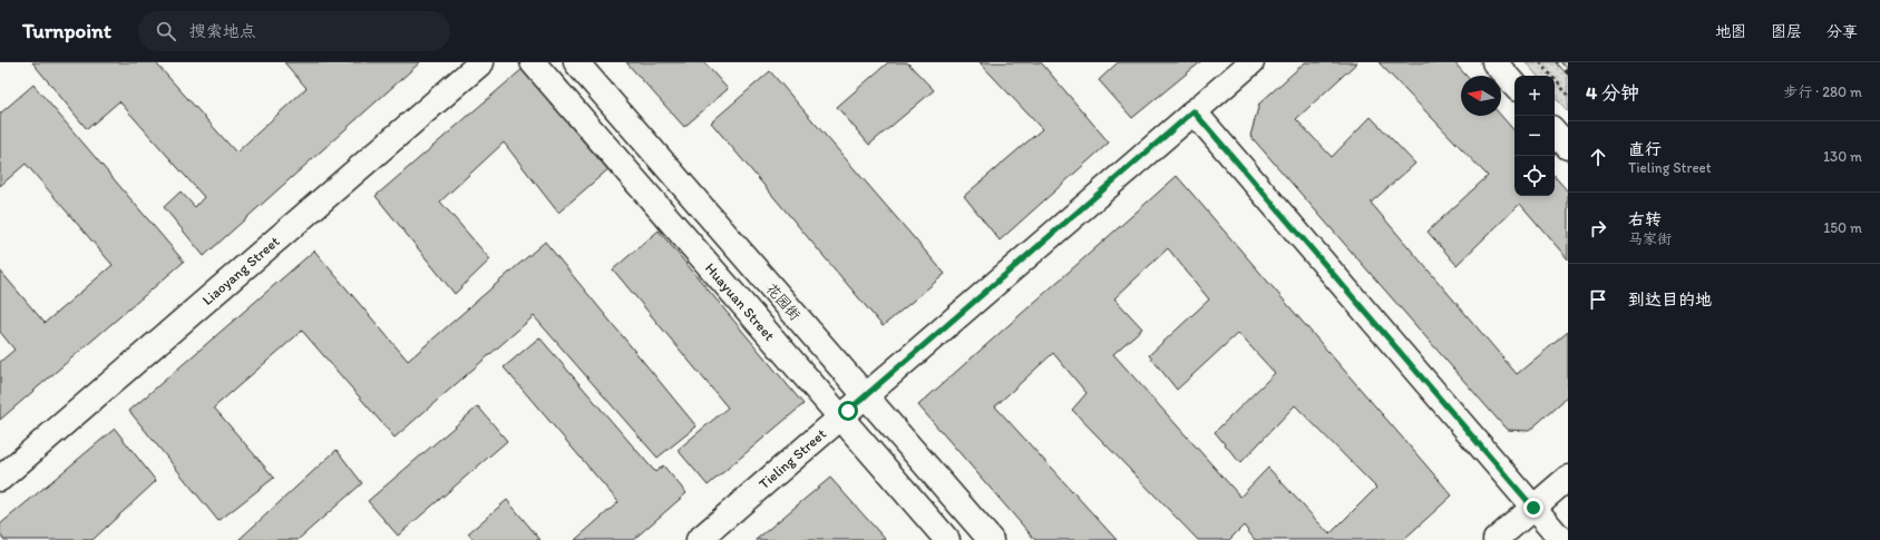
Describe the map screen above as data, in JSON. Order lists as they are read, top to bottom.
{
  "streets": {
    "street": [
      "Liaoyang Street",
      "Huayuan Street",
      "花园街",
      "Tieling Street"
    ]
  },
  "crossings": [
    ["Huayuan Street", "Tieling Street"],
    ["花园街", "Tieling Street"]
  ],
  "north": "left",
  "page": {
    "header": "Turnpoint",
    "search": "搜索地点",
    "nav": ["地图", "图层", "分享"],
    "heading": ["4 分钟", "步行 · 280 m"],
    "map_buttons": ["+", "−"],
    "list": [
      ["直行", "Tieling Street", "130 m"],
      ["右转", "马家街", "150 m"],
      "到达目的地"
    ]
  }
}
